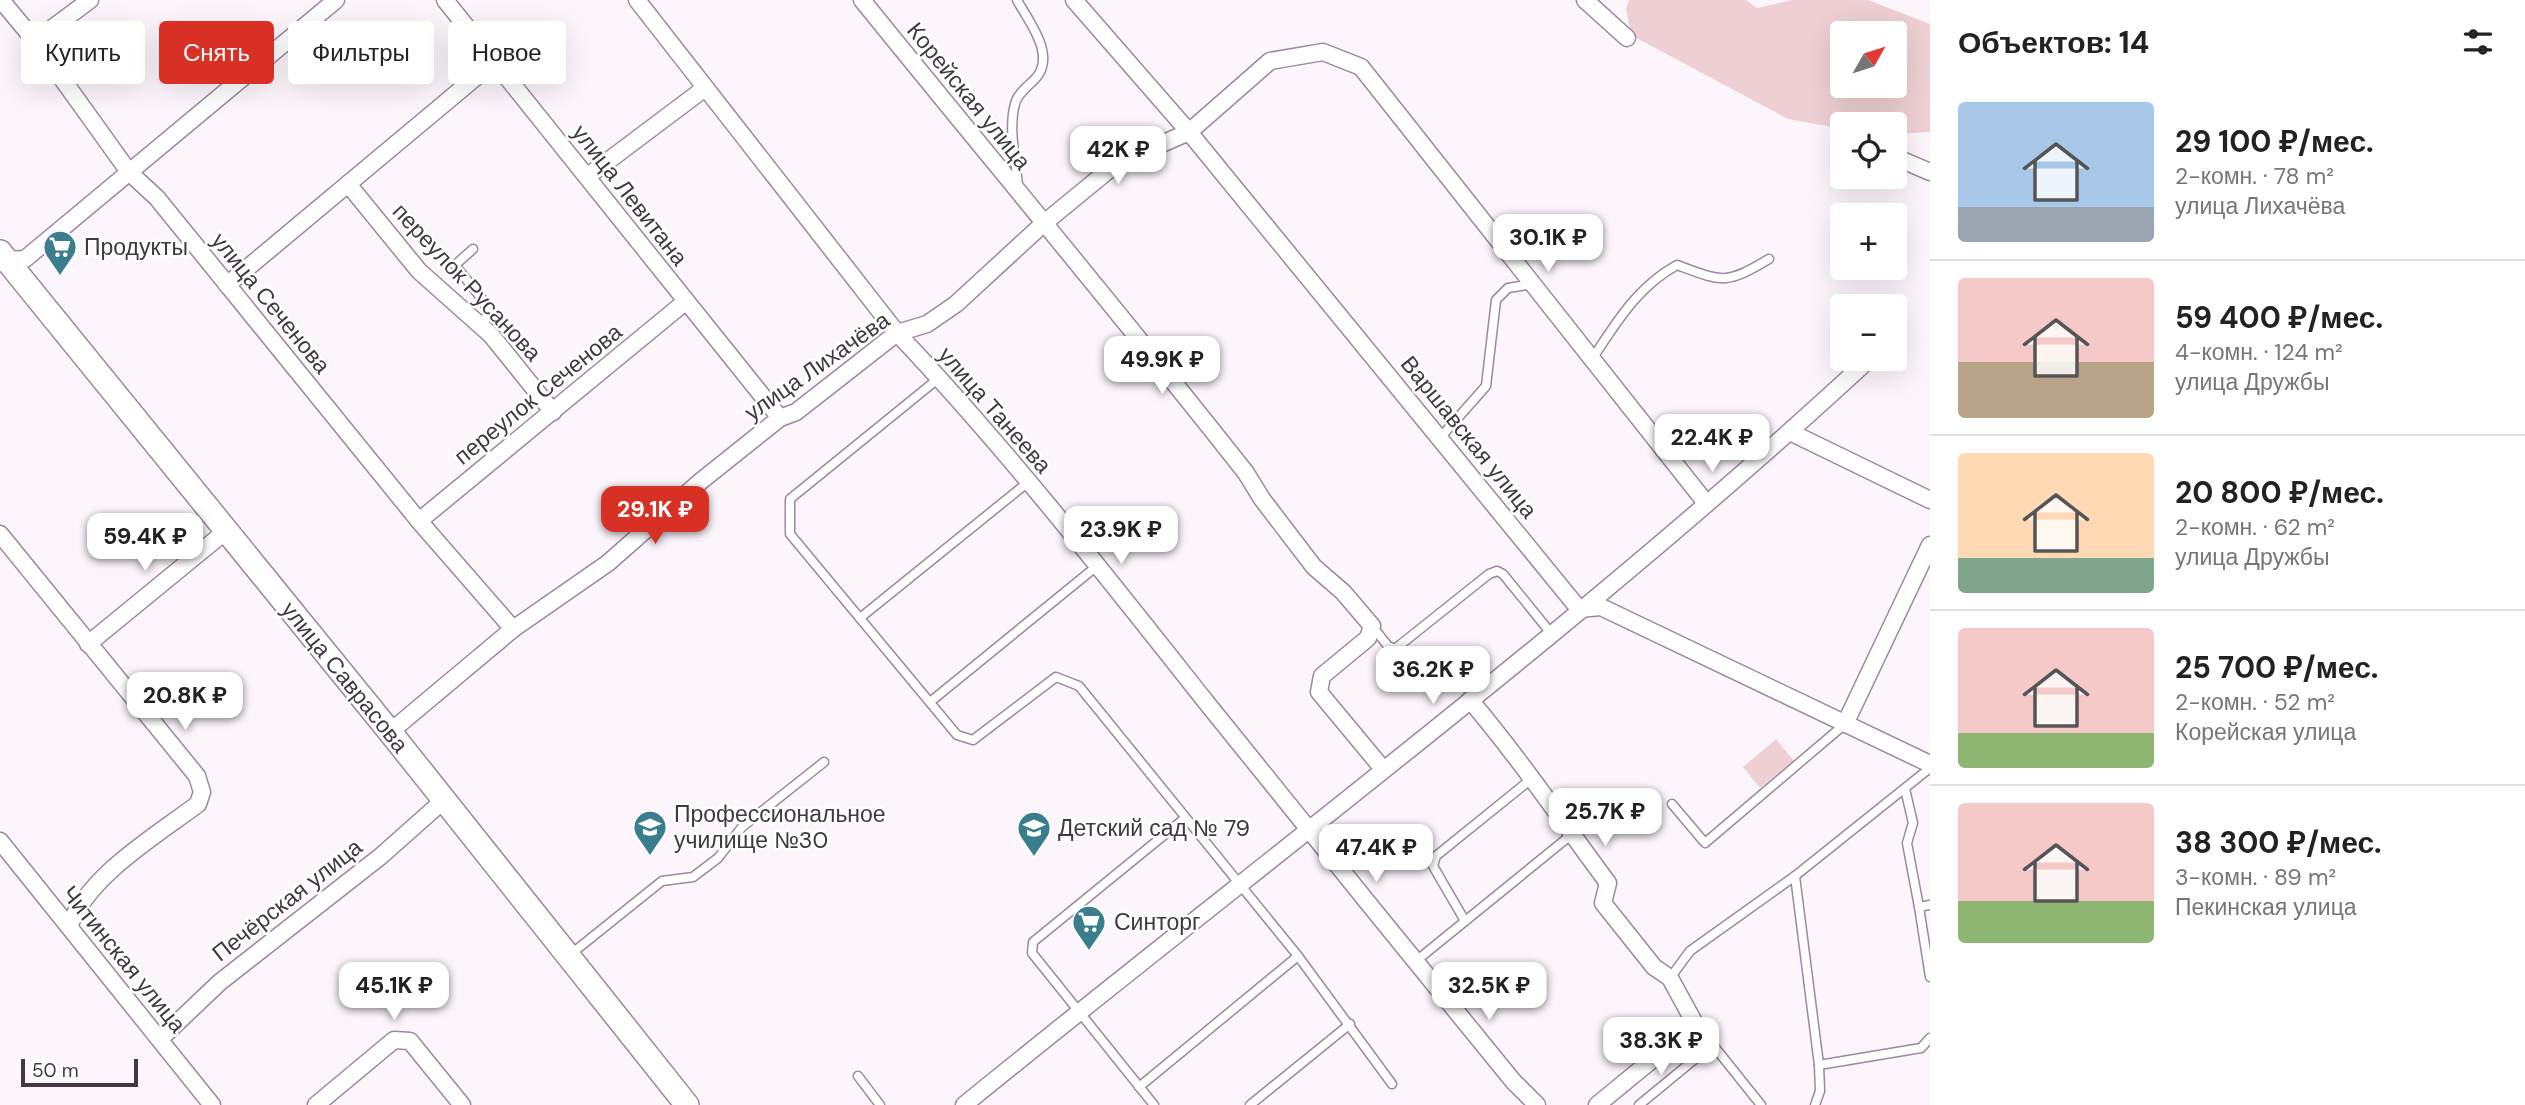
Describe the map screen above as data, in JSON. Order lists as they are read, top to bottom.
{
  "streets": {
    "street": [
      "Корейская улица",
      "улица Левитана",
      "переулок Русанова",
      "улица Сеченова",
      "улица Лихачёва",
      "переулок Сеченова",
      "улица Танеева",
      "Варшавская улица",
      "улица Саврасова",
      "Печёрская улица",
      "Читинская улица"
    ]
  },
  "crossings": [
    ["Корейская улица", "улица Лихачёва"],
    ["улица Левитана", "улица Лихачёва"],
    ["улица Левитана", "переулок Сеченова"],
    ["переулок Русанова", "переулок Сеченова"],
    ["улица Сеченова", "улица Лихачёва"],
    ["улица Сеченова", "переулок Сеченова"],
    ["улица Лихачёва", "улица Танеева"],
    ["улица Лихачёва", "Варшавская улица"],
    ["улица Лихачёва", "улица Саврасова"],
    ["улица Саврасова", "Печёрская улица"],
    ["Печёрская улица", "Читинская улица"]
  ],
  "places": {
    "supermarket": ["Продукты", "Синторг"],
    "school or university": ["Профессиональное училище №30", "Детский сад № 79"]
  },
  "scale_bar": "50 m",
  "north": "top right",
  "page": {
    "heading": "Объектов: 14",
    "map_buttons": ["+", "−"],
    "chip": [
      "Купить",
      "Снять",
      "Фильтры",
      "Новое"
    ],
    "list": [
      {
        "name": "29 100 ₽/мес.",
        "note": "2-комн. · 78 m² · улица Лихачёва"
      },
      {
        "name": "59 400 ₽/мес.",
        "note": "4-комн. · 124 m² · улица Дружбы"
      },
      {
        "name": "20 800 ₽/мес.",
        "note": "2-комн. · 62 m² · улица Дружбы"
      },
      {
        "name": "25 700 ₽/мес.",
        "note": "2-комн. · 52 m² · Корейская улица"
      },
      {
        "name": "38 300 ₽/мес.",
        "note": "3-комн. · 89 m² · Пекинская улица"
      }
    ],
    "price": [
      "42K ₽",
      "30.1K ₽",
      "49.9K ₽",
      "22.4K ₽",
      "29.1K ₽",
      "23.9K ₽",
      "59.4K ₽",
      "36.2K ₽",
      "20.8K ₽",
      "25.7K ₽",
      "47.4K ₽",
      "45.1K ₽",
      "32.5K ₽",
      "38.3K ₽"
    ],
    "scale": "50 m"
  }
}
